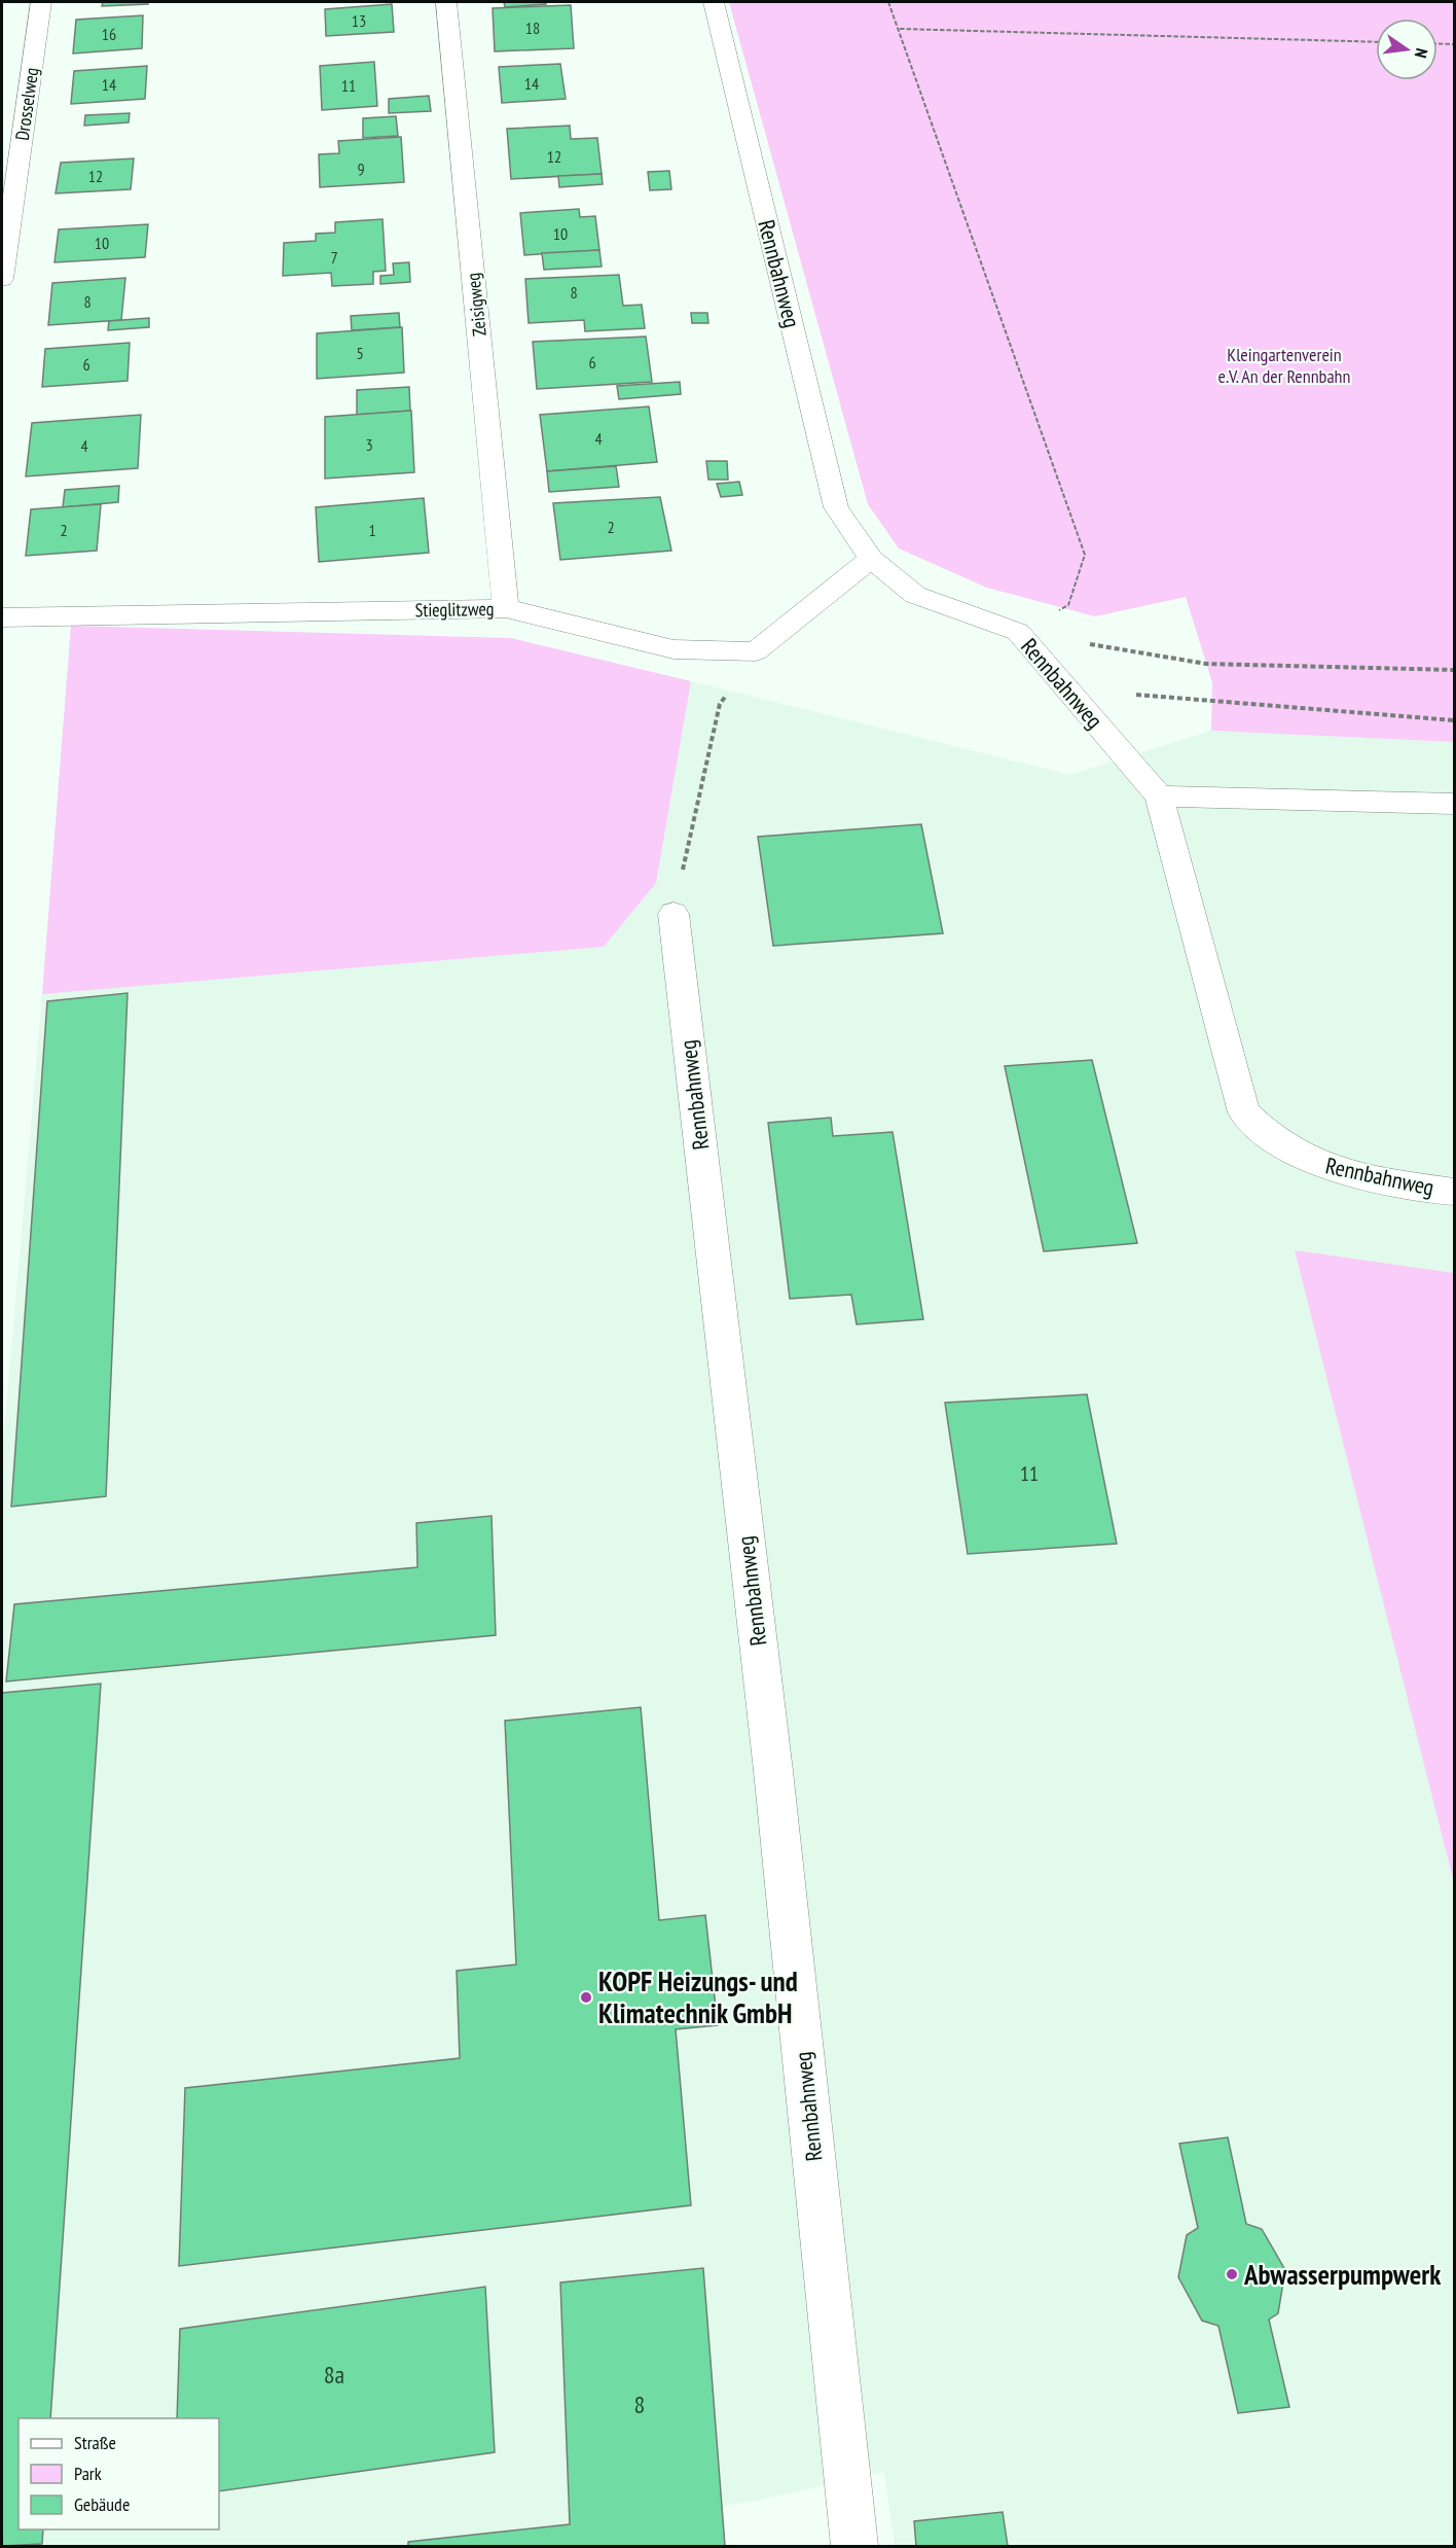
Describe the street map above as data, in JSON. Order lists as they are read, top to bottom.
{
  "streets": {
    "street": [
      "Drosselweg",
      "Rennbahnweg",
      "Zeisigweg",
      "Stieglitzweg"
    ]
  },
  "crossings": [
    ["Zeisigweg", "Stieglitzweg"]
  ],
  "parks": ["Kleingartenverein e.V. An der Rennbahn"],
  "places": ["KOPF Heizungs- und Klimatechnik GmbH", "Abwasserpumpwerk"],
  "house_numbers": [
    "13",
    "18",
    "16",
    "14",
    "14",
    "11",
    "12",
    "9",
    "12",
    "10",
    "10",
    "7",
    "8",
    "8",
    "5",
    "6",
    "6",
    "4",
    "3",
    "4",
    "2",
    "2",
    "1",
    "11",
    "8a",
    "8"
  ],
  "legend": ["Straße", "Park", "Gebäude"],
  "north": "right"
}
